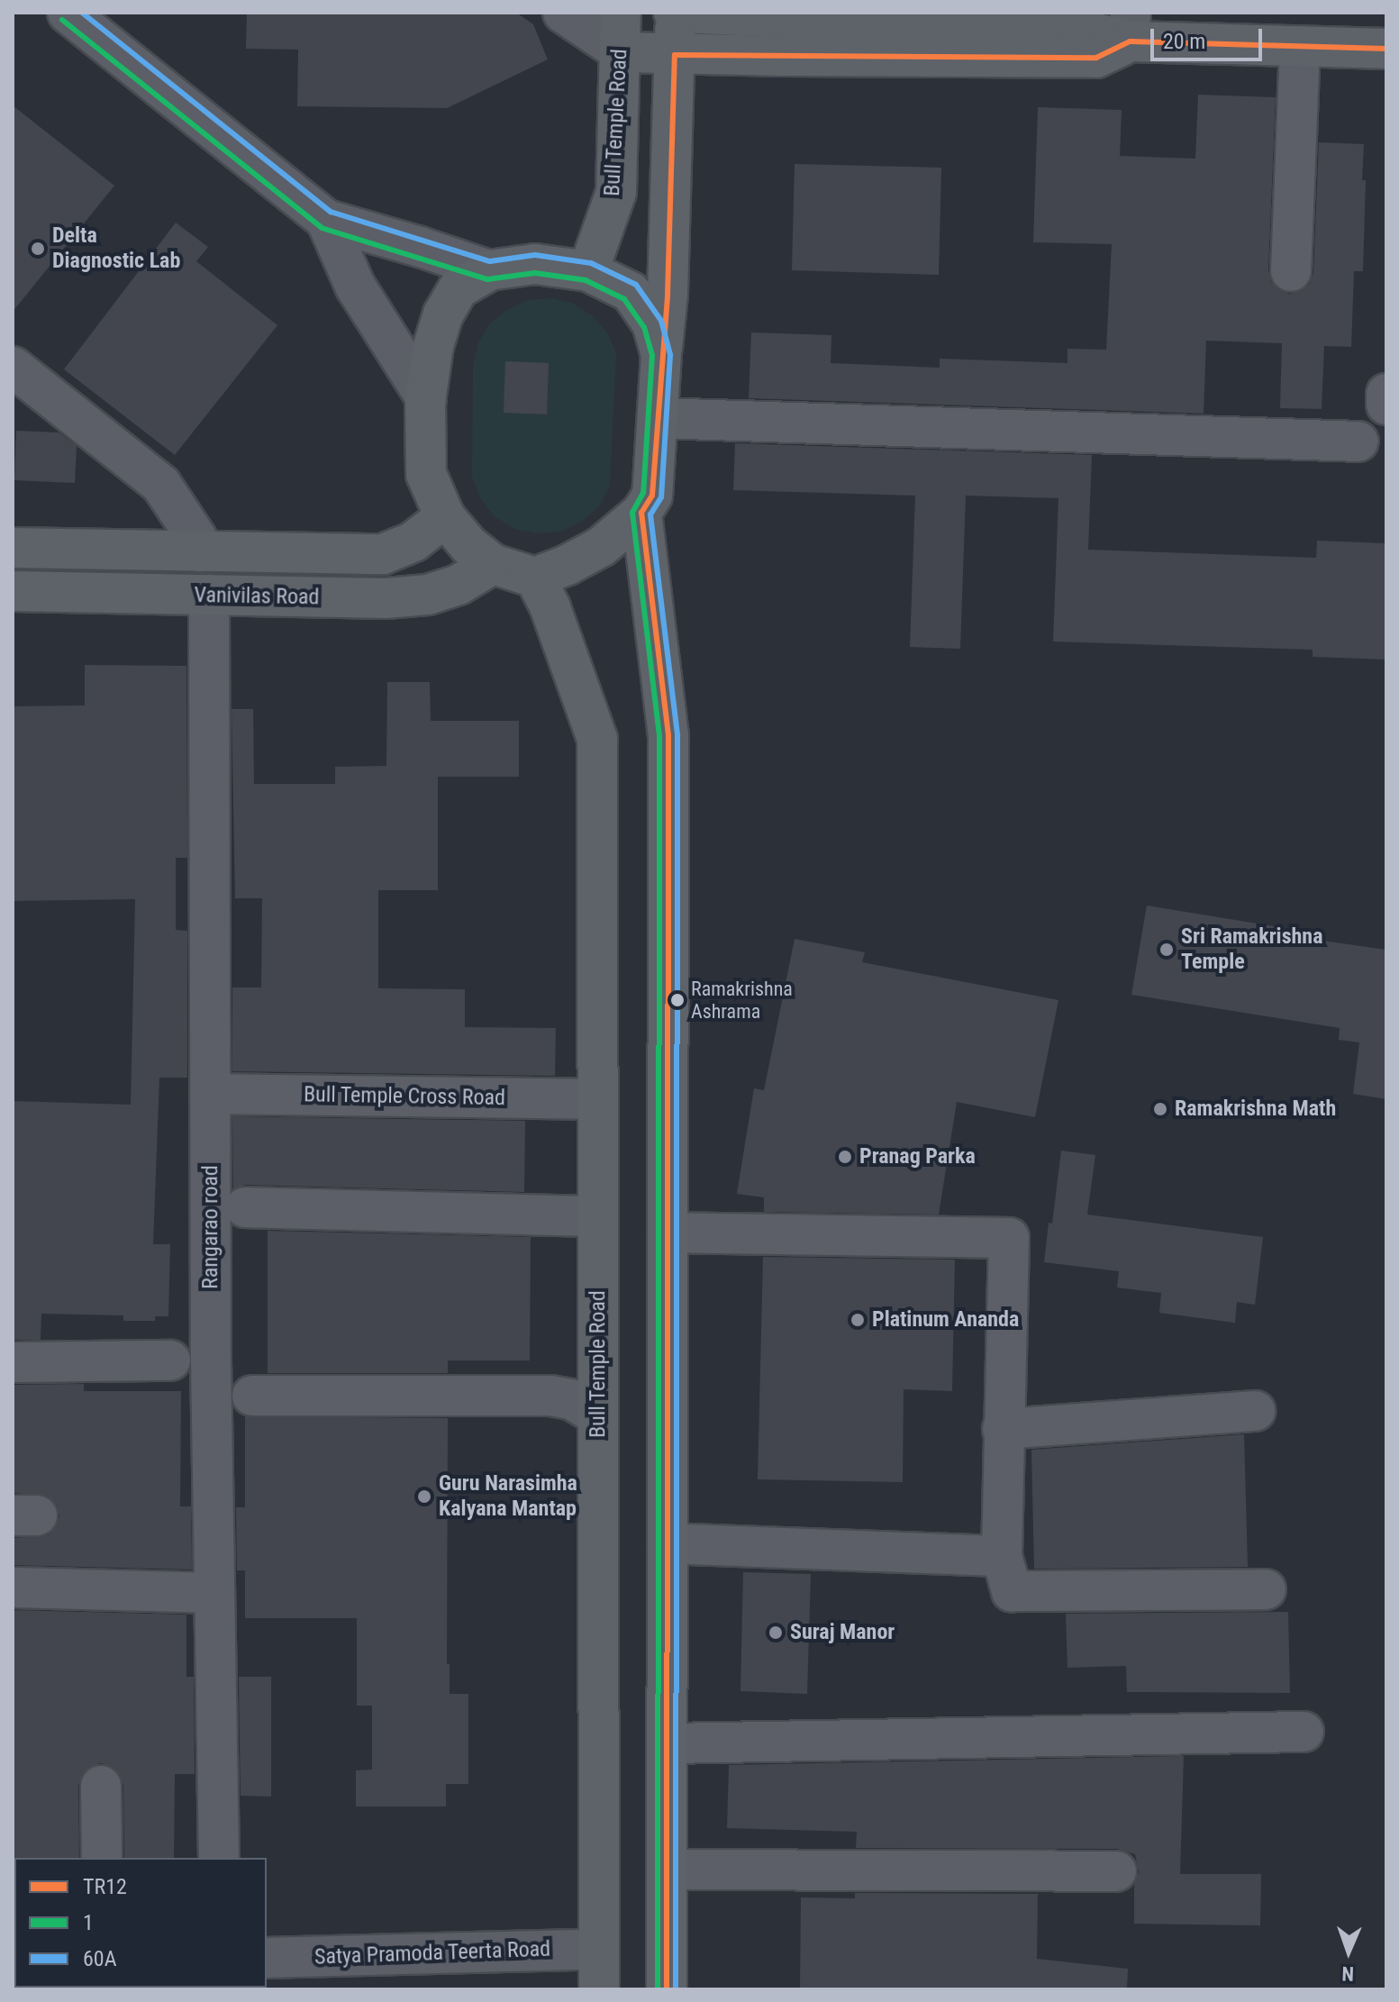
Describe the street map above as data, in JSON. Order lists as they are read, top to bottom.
{
  "streets": {
    "main road": ["Bull Temple Road", "Vanivilas Road"],
    "street": ["Bull Temple Cross Road", "Rangarao road", "Satya Pramoda Teerta Road"]
  },
  "crossings": [
    ["Bull Temple Road", "Bull Temple Cross Road"],
    ["Bull Temple Road", "Satya Pramoda Teerta Road"],
    ["Vanivilas Road", "Rangarao road"],
    ["Bull Temple Cross Road", "Rangarao road"]
  ],
  "places": [
    "Delta Diagnostic Lab",
    "Sri Ramakrishna Temple",
    "Ramakrishna Ashrama",
    "Ramakrishna Math",
    "Pranag Parka",
    "Platinum Ananda",
    "Guru Narasimha Kalyana Mantap",
    "Suraj Manor"
  ],
  "lines": ["transit line 60A", "transit line 1", "transit line TR12"],
  "legend": ["TR12", "1", "60A"],
  "scale_bar": "20 m",
  "north": "bottom"
}
